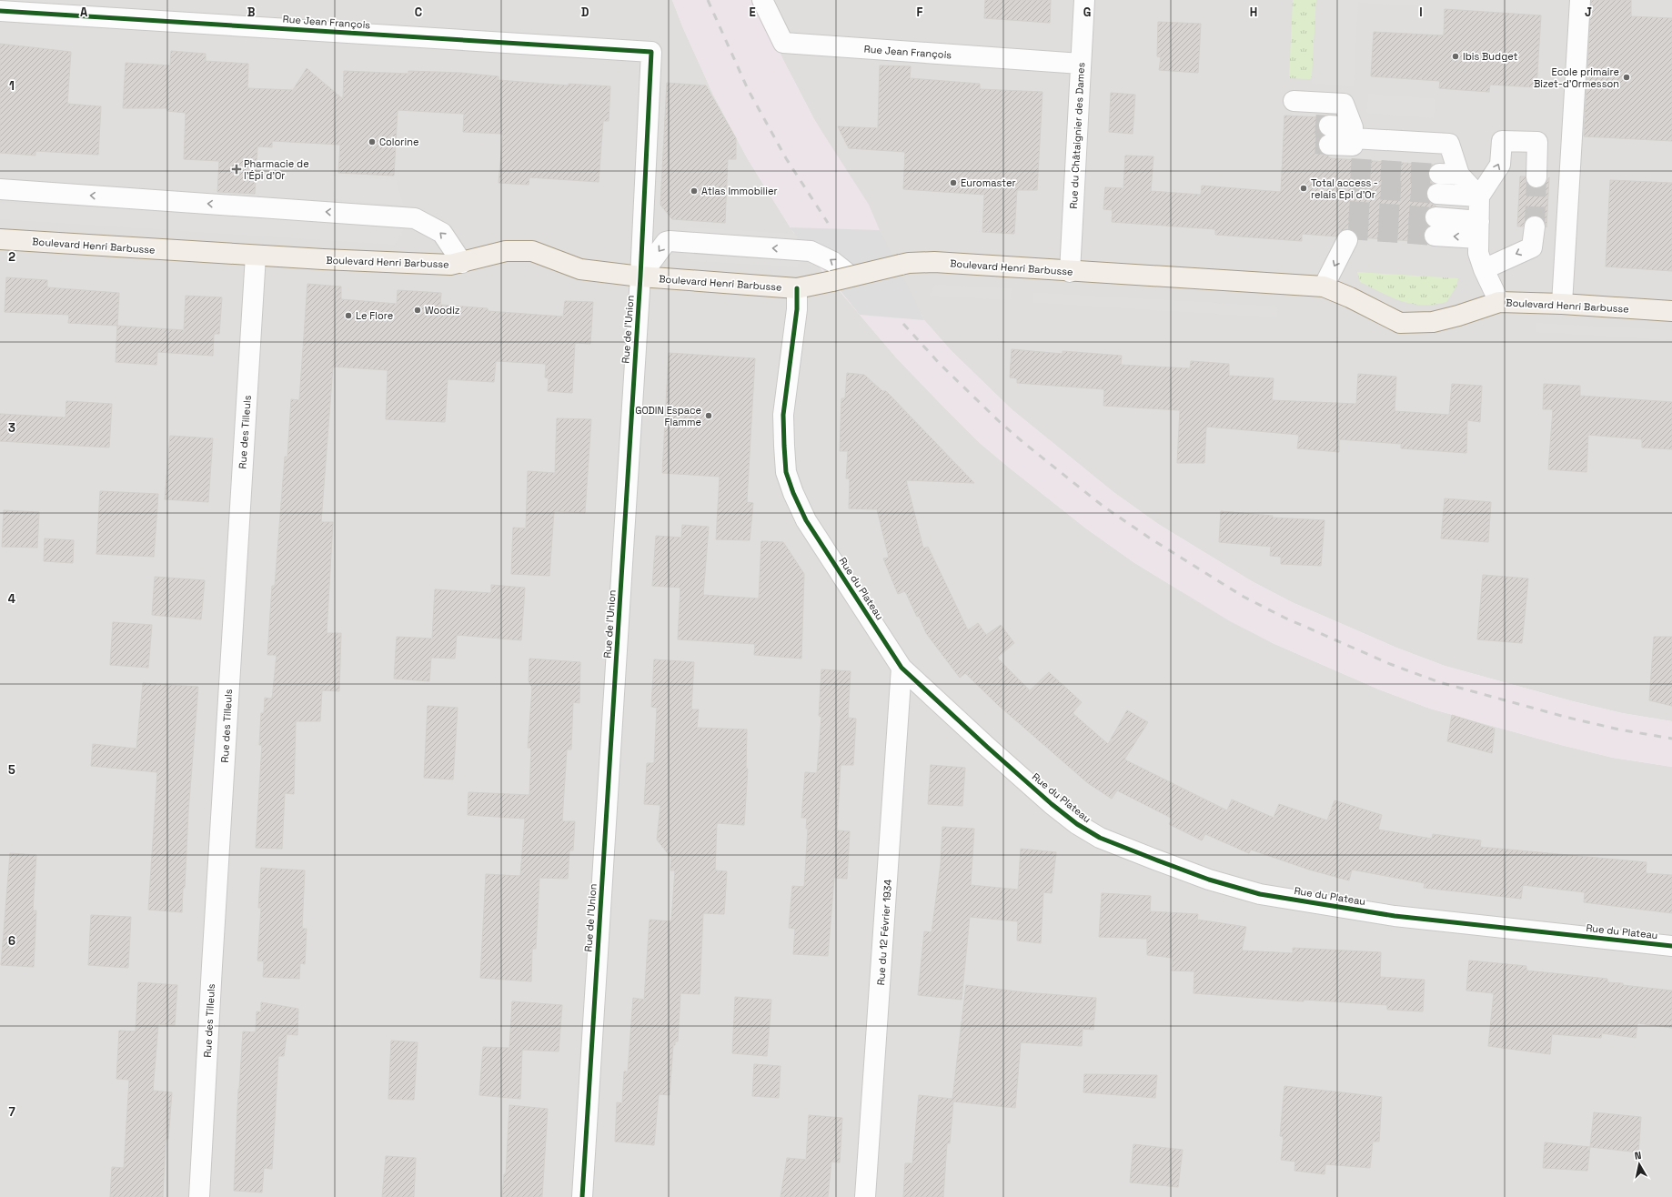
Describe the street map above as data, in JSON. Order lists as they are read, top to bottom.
{
  "streets": {
    "main road": ["Boulevard Henri Barbusse"],
    "street": [
      "Rue Jean François",
      "Rue du Châtaignier des Dames",
      "Rue de l'Union",
      "Rue des Tilleuls",
      "Rue du Plateau",
      "Rue du 12 Février 1934"
    ]
  },
  "crossings": [
    ["Rue Jean François", "Rue du Châtaignier des Dames"],
    ["Rue Jean François", "Rue de l'Union"],
    ["Rue du Châtaignier des Dames", "Boulevard Henri Barbusse"],
    ["Boulevard Henri Barbusse", "Rue de l'Union"],
    ["Boulevard Henri Barbusse", "Rue des Tilleuls"],
    ["Boulevard Henri Barbusse", "Rue du Plateau"],
    ["Rue du Plateau", "Rue du 12 Février 1934"]
  ],
  "places": {
    "other": [
      "Ibis Budget",
      "Ecole primaire Bizet-d'Ormesson",
      "Colorine",
      "Euromaster",
      "Total access - relais Epi d'Or",
      "Atlas Immobilier",
      "Woodiz",
      "Le Flore",
      "GODIN Espace Flamme"
    ],
    "health": ["Pharmacie de l'Épi d'Or"]
  },
  "north": "top",
  "grid": {
    "columns": [
      "A",
      "B",
      "C",
      "D",
      "E",
      "F",
      "G",
      "H",
      "I",
      "J"
    ],
    "rows": [
      "1",
      "2",
      "3",
      "4",
      "5",
      "6",
      "7"
    ]
  }
}
